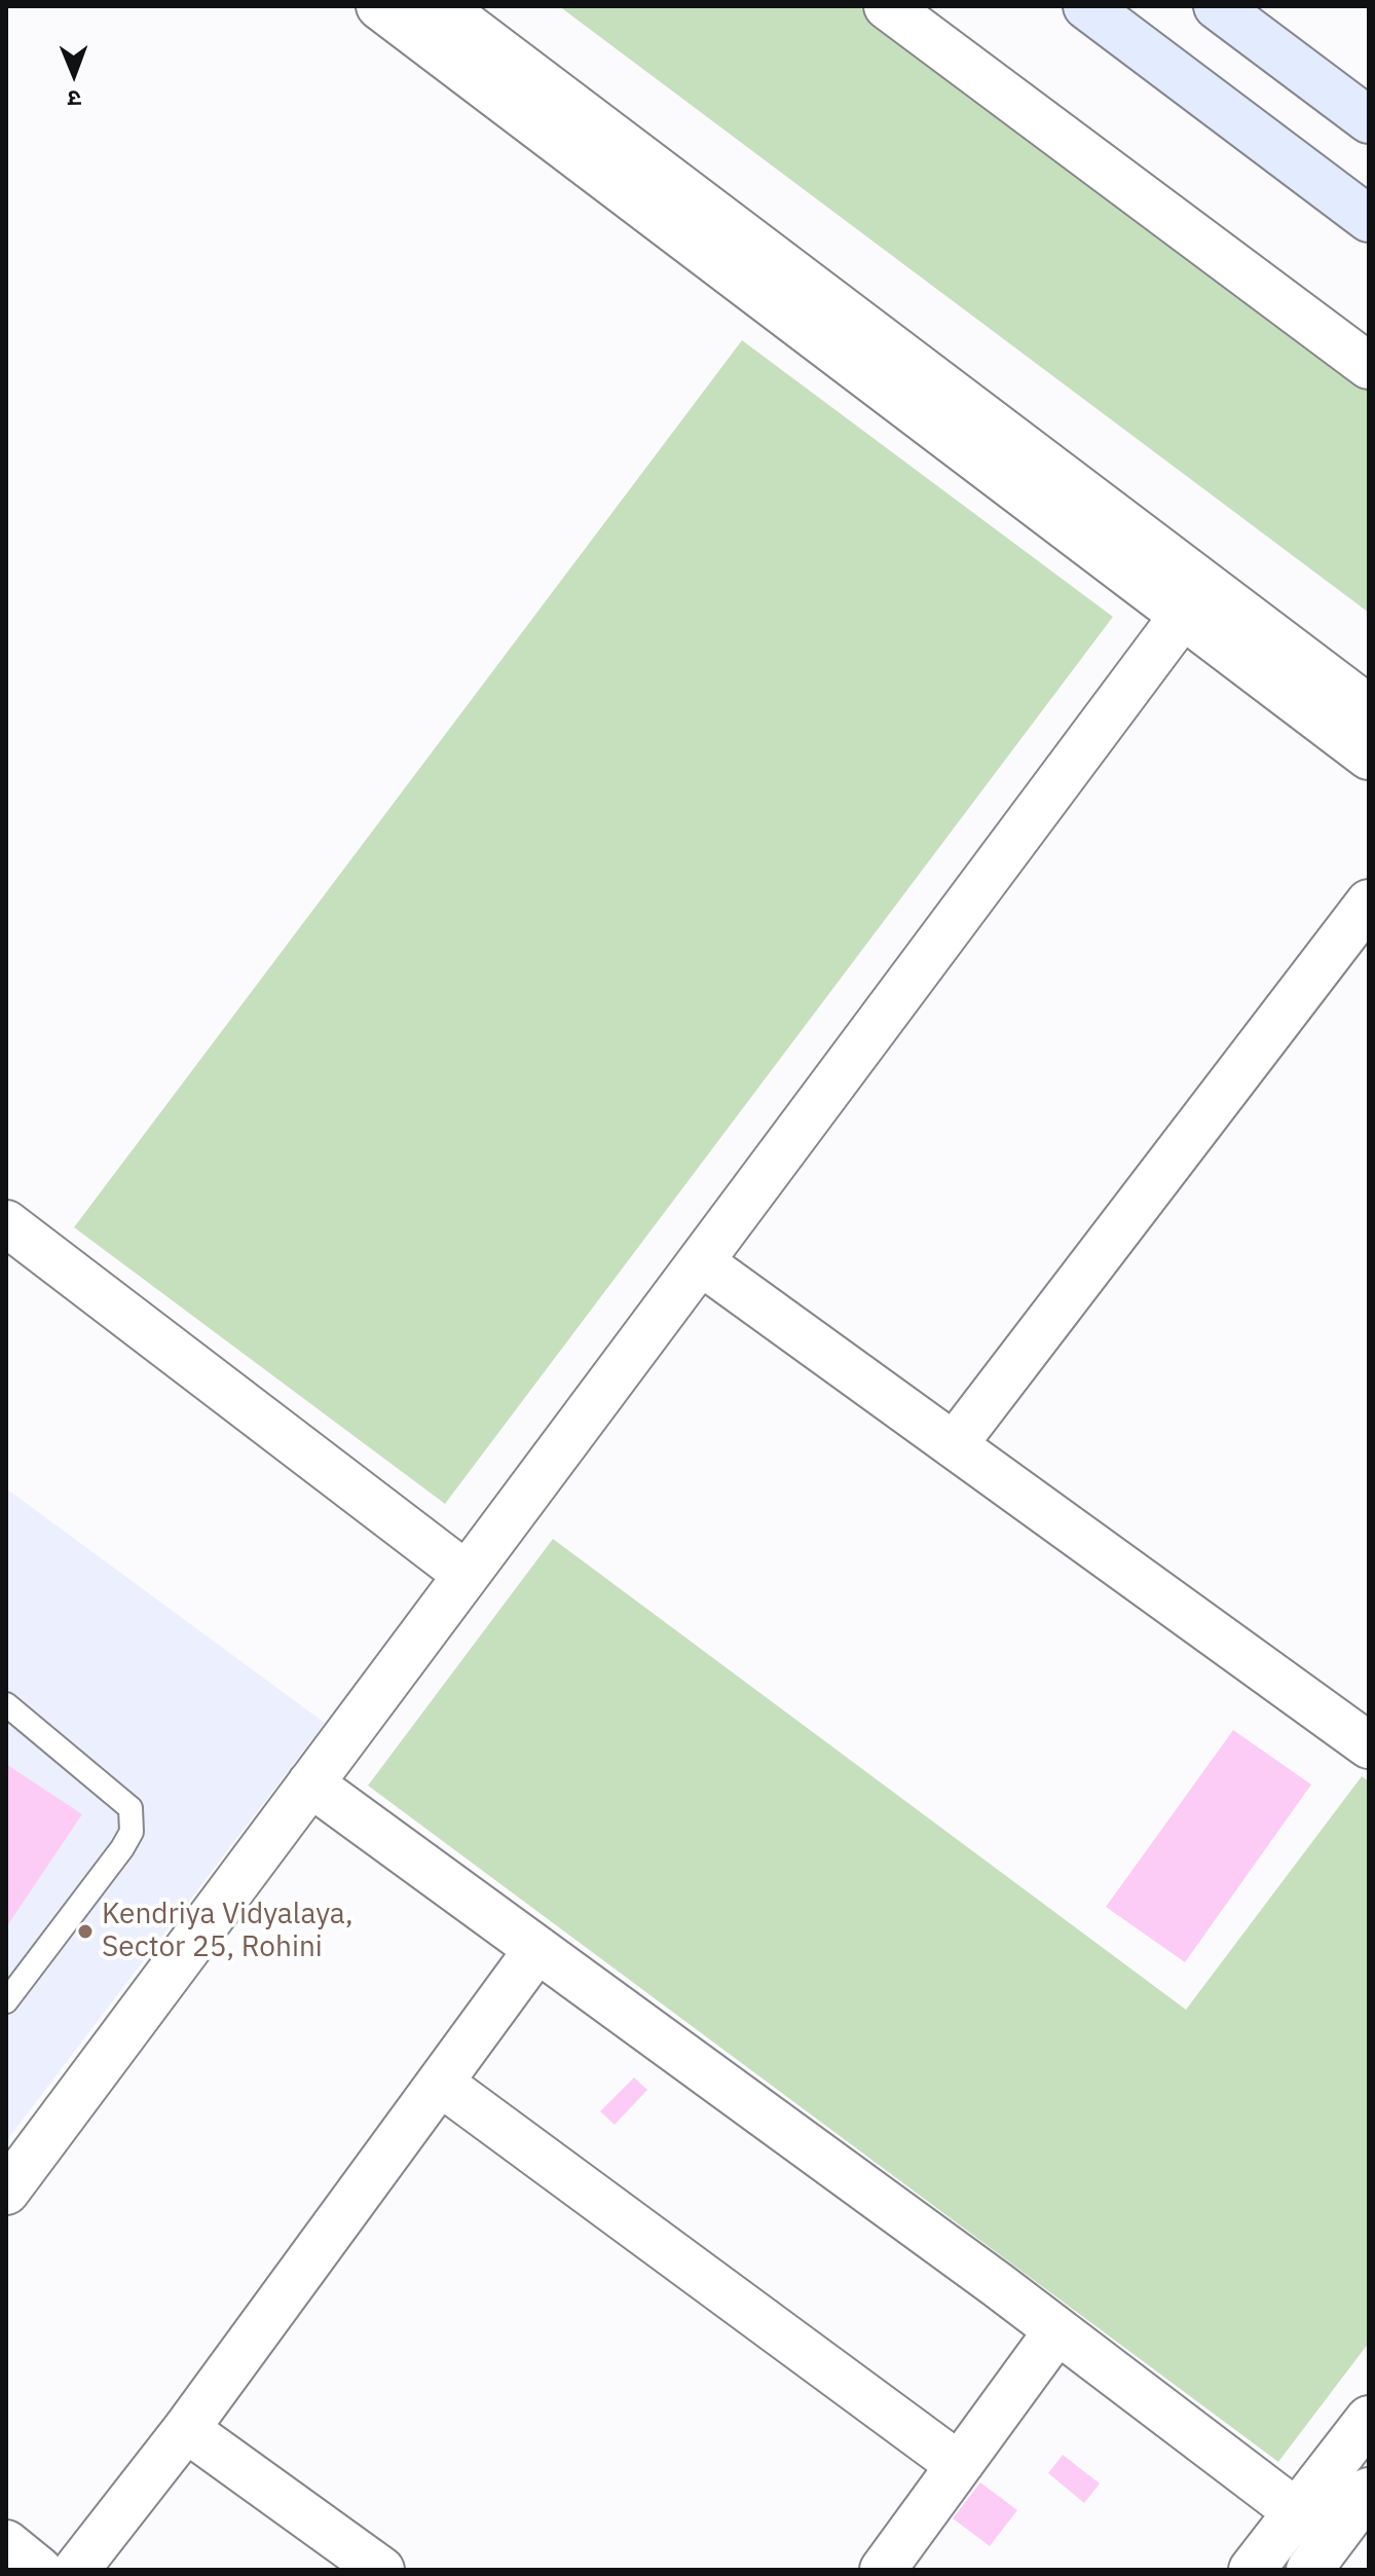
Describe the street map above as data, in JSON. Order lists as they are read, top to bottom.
{
  "places": ["Kendriya Vidyalaya, Sector 25, Rohini"],
  "north": "bottom"
}
